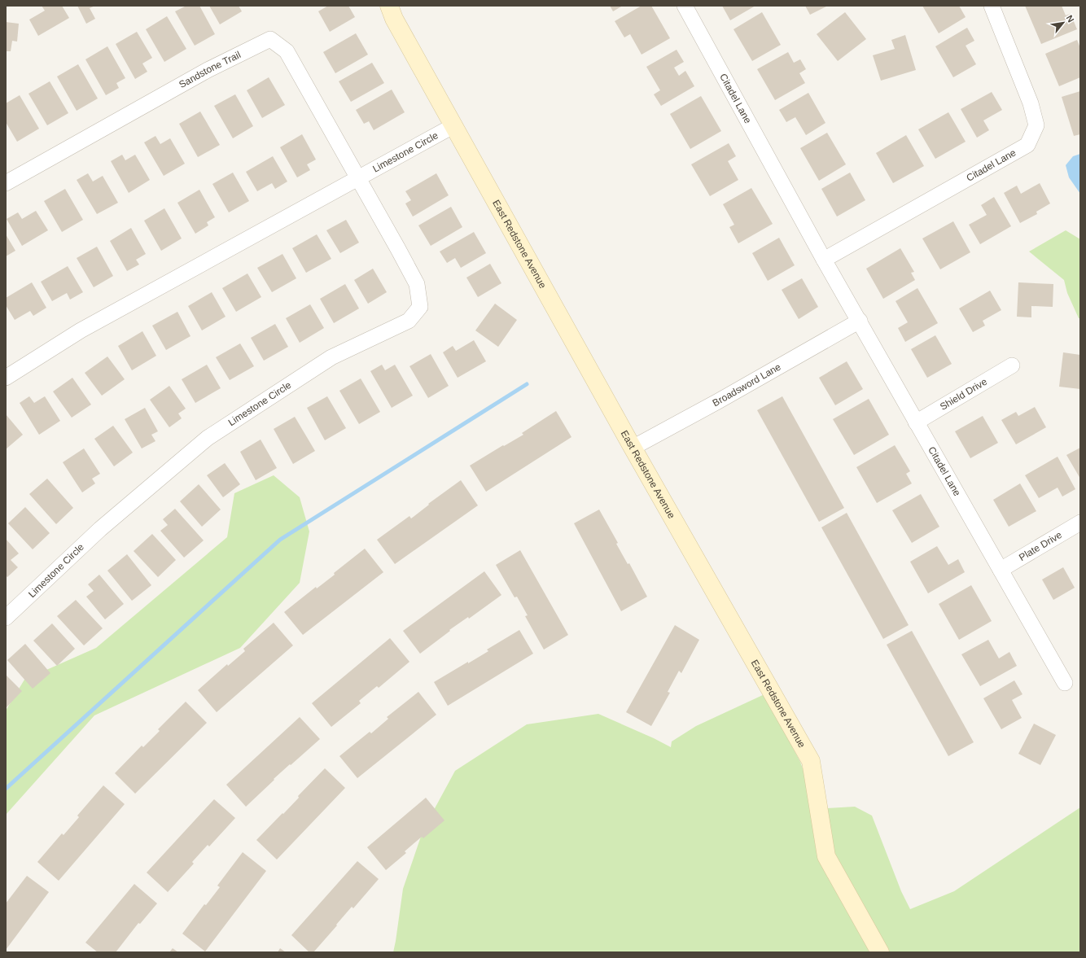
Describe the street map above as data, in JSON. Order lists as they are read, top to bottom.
{
  "streets": {
    "street": [
      "Sandstone Trail",
      "Citadel Lane",
      "Limestone Circle",
      "East Redstone Avenue",
      "Broadsword Lane",
      "Shield Drive",
      "Plate Drive"
    ]
  },
  "crossings": [
    ["Sandstone Trail", "Limestone Circle"],
    ["Citadel Lane", "Broadsword Lane"],
    ["Citadel Lane", "Shield Drive"],
    ["Citadel Lane", "Plate Drive"],
    ["Limestone Circle", "East Redstone Avenue"],
    ["East Redstone Avenue", "Broadsword Lane"]
  ],
  "north": "top right"
}
